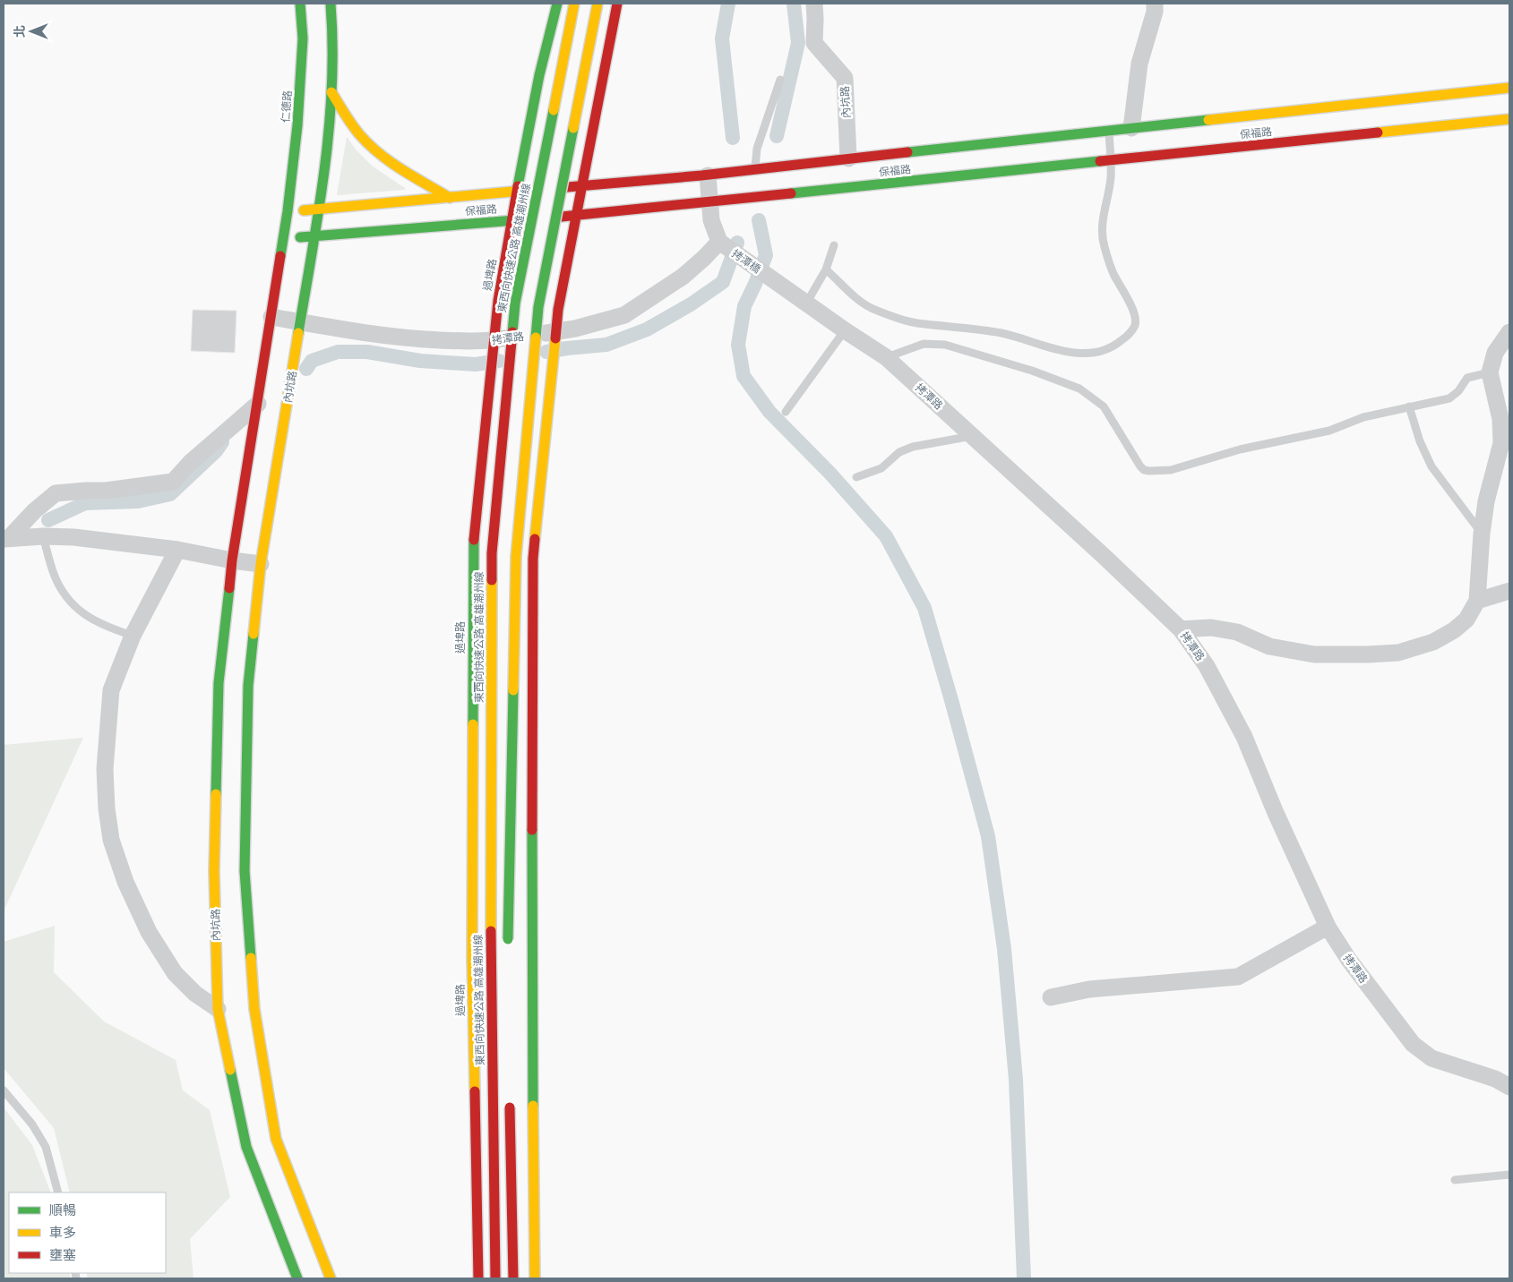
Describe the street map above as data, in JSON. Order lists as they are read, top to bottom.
{
  "streets": {
    "main road": [
      "內坑路",
      "仁德路",
      "保福路",
      "東西向快速公路 高雄潮州線",
      "過埤路"
    ],
    "street": ["拷潭橋", "拷潭路"]
  },
  "crossings": [
    ["內坑路", "仁德路"],
    ["內坑路", "保福路"],
    ["內坑路", "拷潭路"],
    ["仁德路", "保福路"],
    ["保福路", "過埤路"],
    ["拷潭橋", "拷潭路"],
    ["過埤路", "拷潭路"]
  ],
  "legend": ["順暢", "車多", "壅塞"],
  "north": "left"
}
